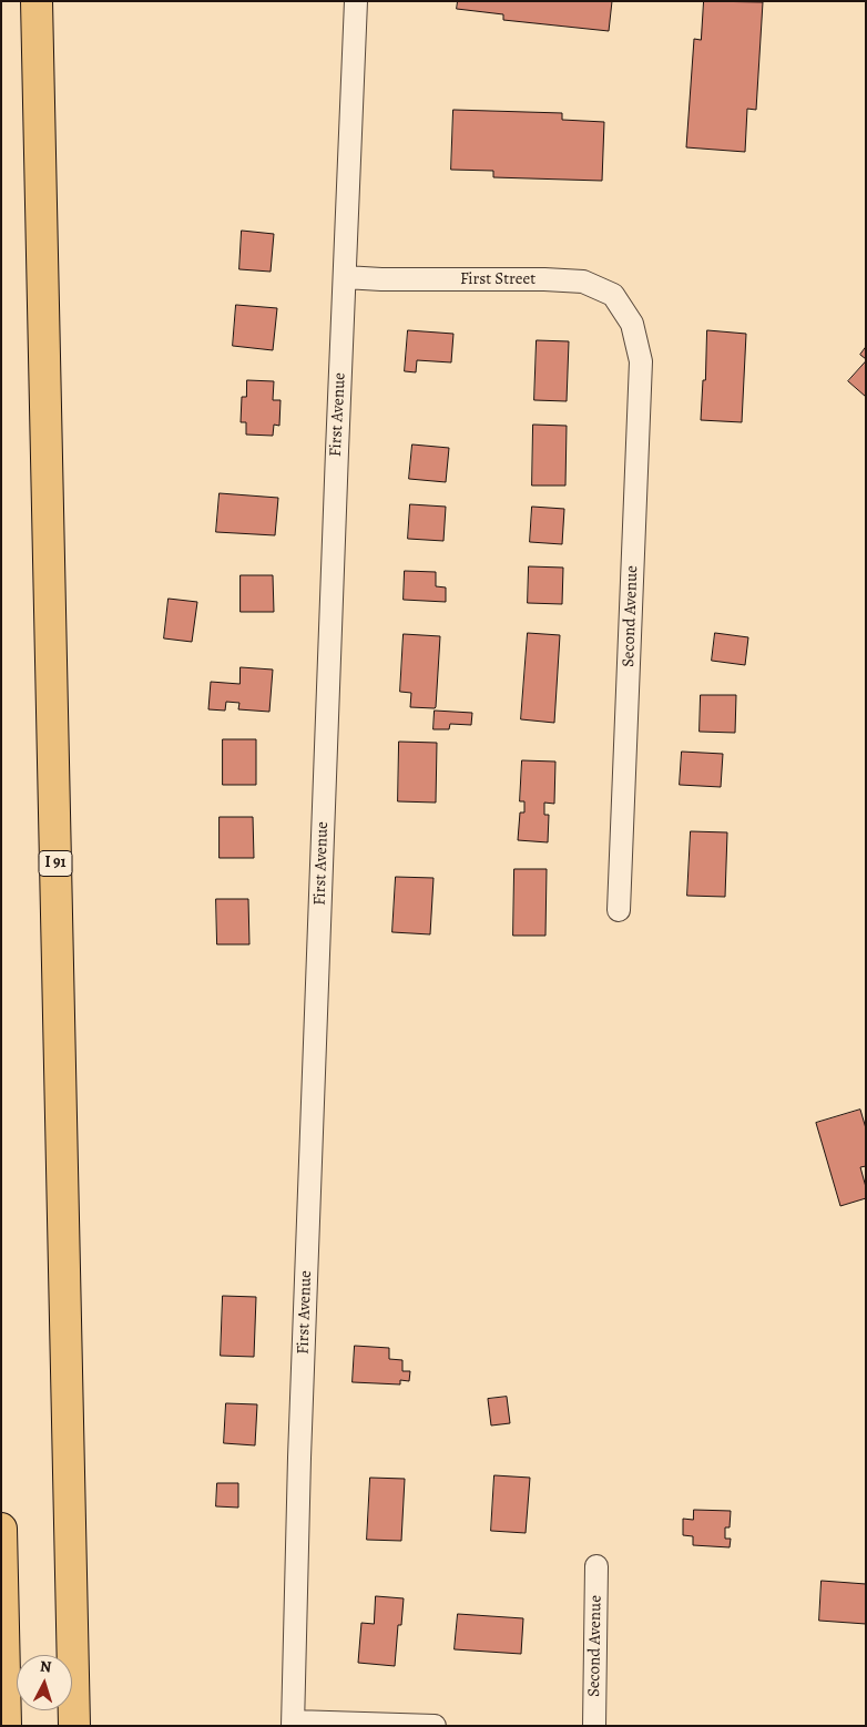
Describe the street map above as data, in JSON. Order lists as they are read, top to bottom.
{
  "streets": {
    "highway": ["I 91"],
    "street": ["First Street", "First Avenue", "Second Avenue"]
  },
  "crossings": [
    ["First Street", "First Avenue"],
    ["First Street", "Second Avenue"]
  ],
  "north": "top"
}
